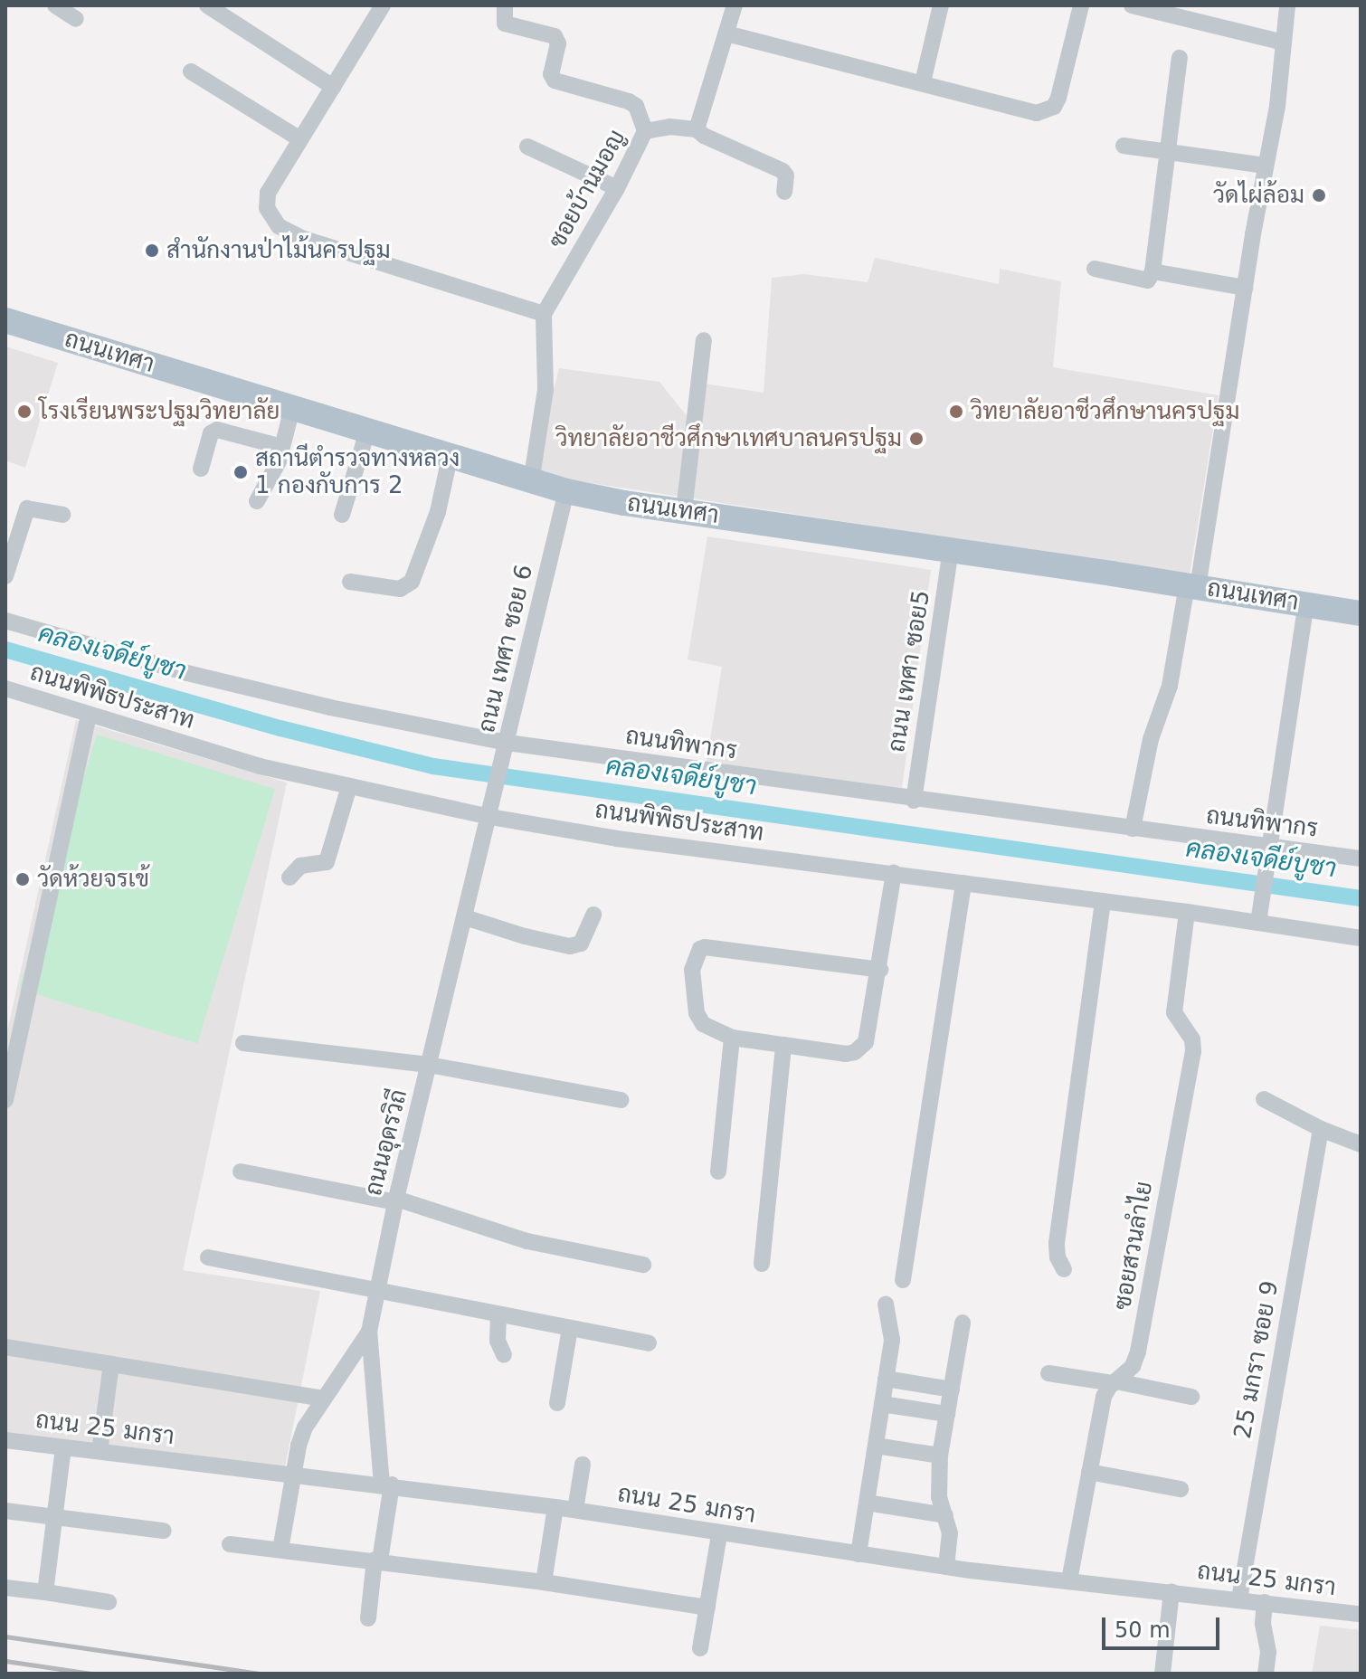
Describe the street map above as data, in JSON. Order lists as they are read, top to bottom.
{
  "streets": {
    "main road": ["ถนนเทศา"],
    "street": [
      "ซอยบ้านมอญ",
      "ถนน เทศา ซอย 6",
      "ถนน เทศา ซอย5",
      "ถนนพิพิธประสาท",
      "ถนนทิพากร",
      "ถนนอุดรวิถี",
      "ซอยสวนลำไย",
      "25 มกรา ซอย 9",
      "ถนน 25 มกรา"
    ]
  },
  "crossings": [
    ["ถนนเทศา", "ถนน เทศา ซอย 6"],
    ["ถนนเทศา", "ถนน เทศา ซอย5"],
    ["ถนน เทศา ซอย 6", "ถนนพิพิธประสาท"],
    ["ถนน เทศา ซอย 6", "ถนนทิพากร"],
    ["ถนน เทศา ซอย 6", "ถนนอุดรวิถี"],
    ["ถนน เทศา ซอย5", "ถนนทิพากร"],
    ["ถนนพิพิธประสาท", "ถนนอุดรวิถี"],
    ["ถนนพิพิธประสาท", "ซอยสวนลำไย"],
    ["ถนนอุดรวิถี", "ถนน 25 มกรา"],
    ["ซอยสวนลำไย", "ถนน 25 มกรา"],
    ["25 มกรา ซอย 9", "ถนน 25 มกรา"]
  ],
  "water": ["คลองเจดีย์บูชา"],
  "places": [
    "วัดไผ่ล้อม",
    "สำนักงานป่าไม้นครปฐม",
    "โรงเรียนพระปฐมวิทยาลัย",
    "วิทยาลัยอาชีวศึกษานครปฐม",
    "วิทยาลัยอาชีวศึกษาเทศบาลนครปฐม",
    "สถานีตำรวจทางหลวง 1 กองกับการ 2",
    "วัดห้วยจรเข้"
  ],
  "scale_bar": "50 m"
}
